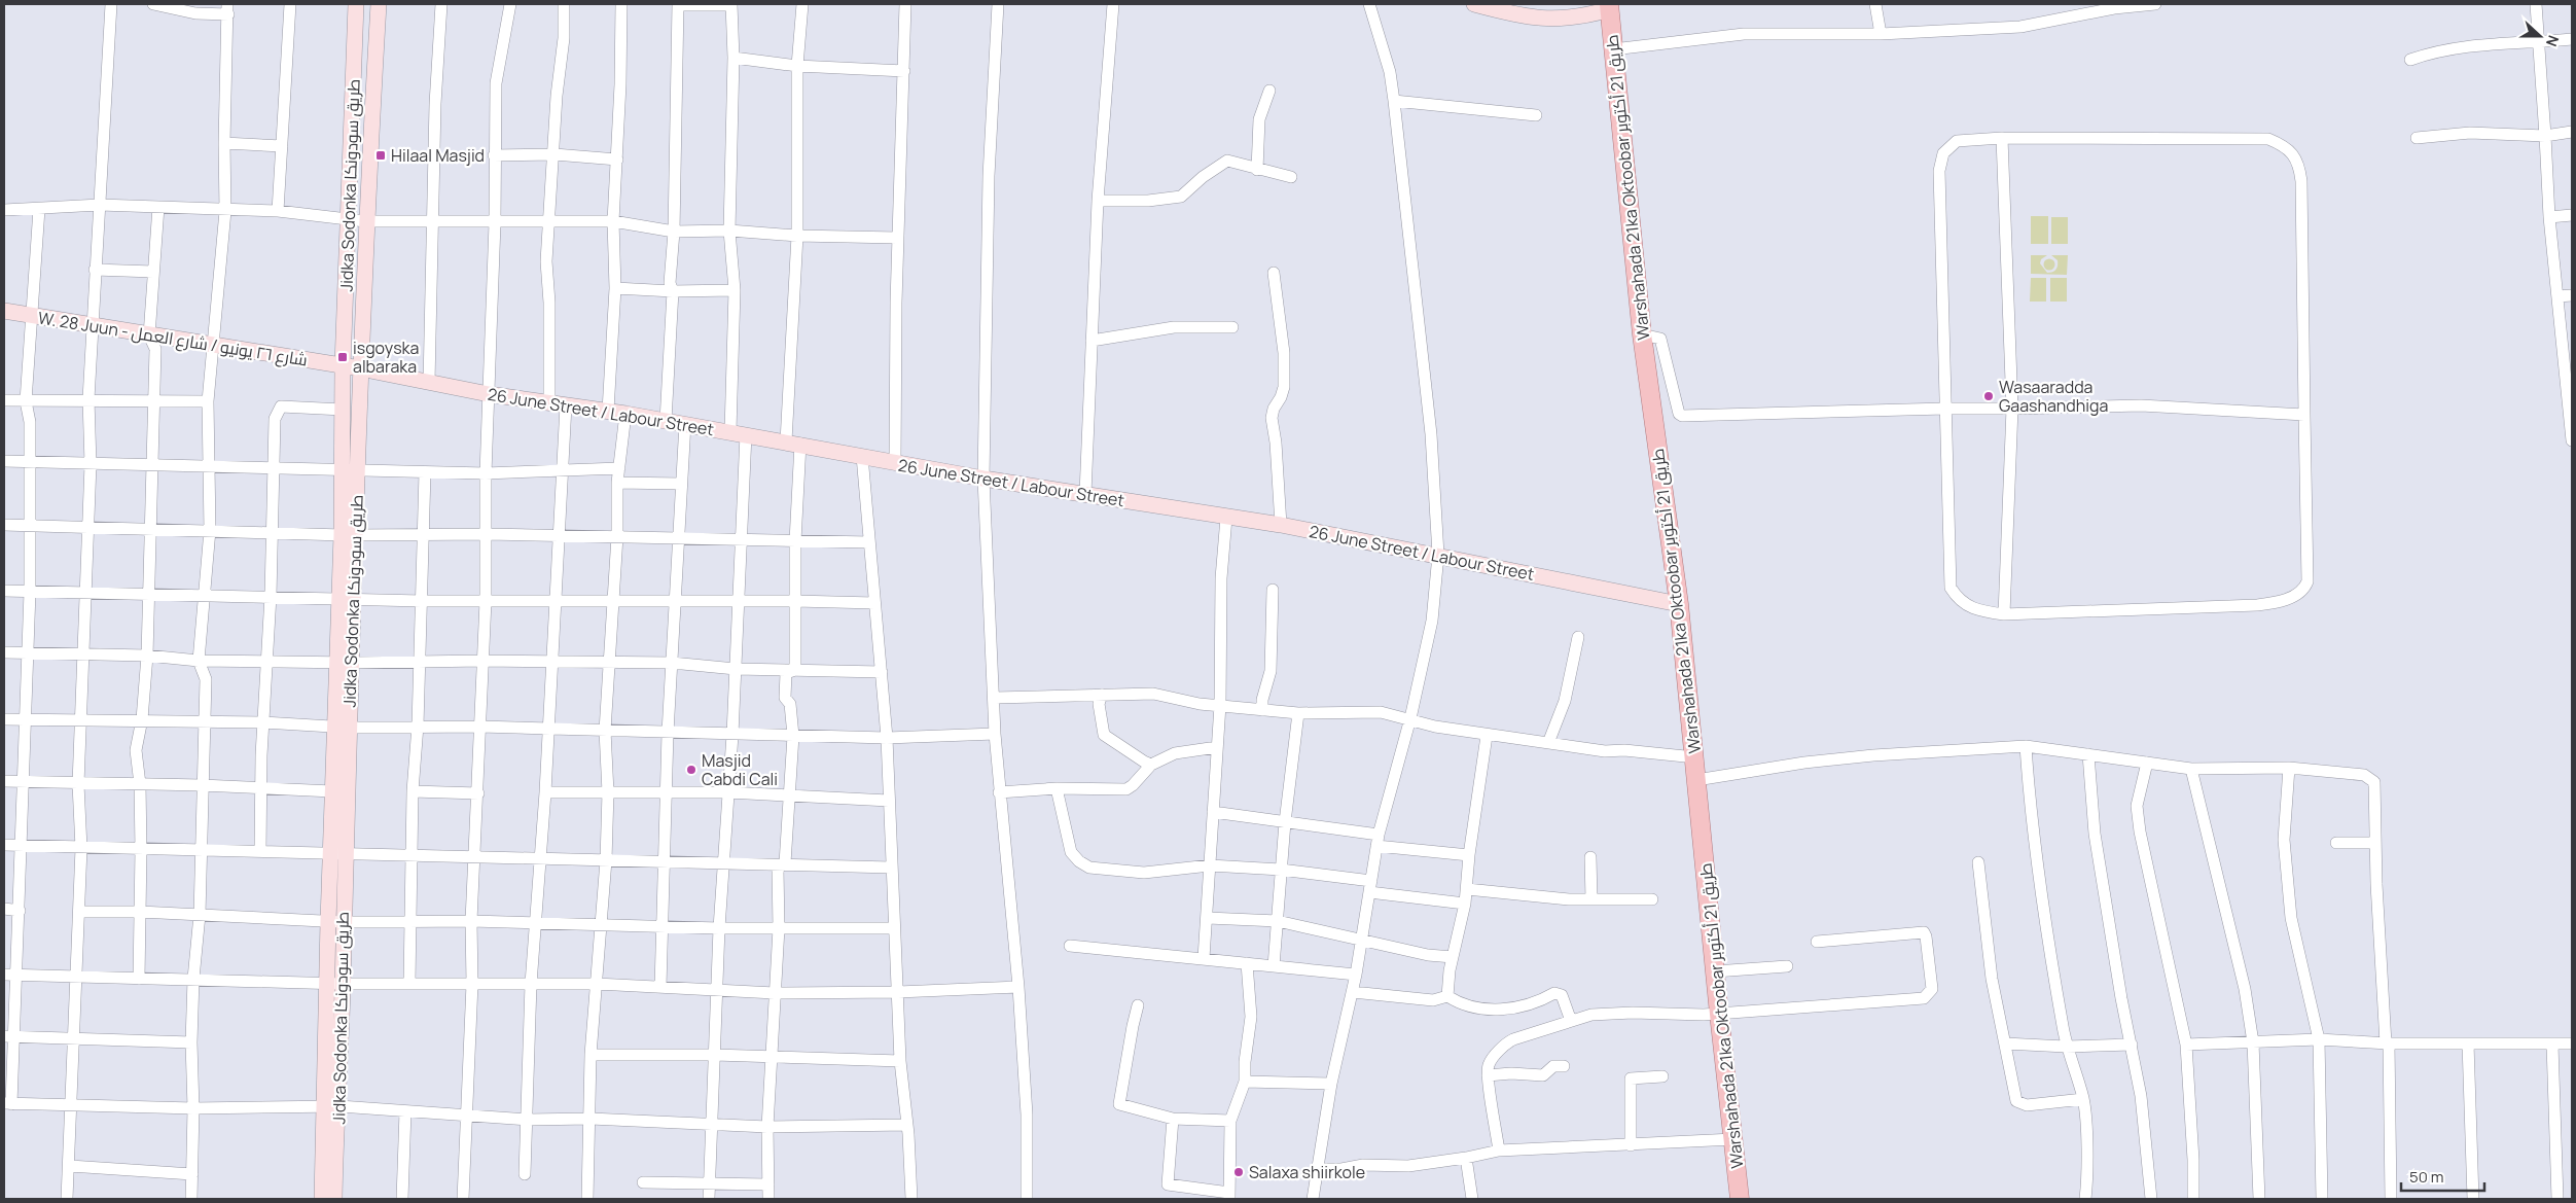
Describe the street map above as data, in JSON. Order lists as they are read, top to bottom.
{
  "streets": {
    "main road": [
      "Jidka Sodonka طريق سودونكا",
      "Warshahada 21ka Oktoobar طريق 21 أكتوبر",
      "W. 28 Juun - شارع ٢٦ يونيو / شارع العمل",
      "26 June Street / Labour Street"
    ]
  },
  "crossings": [
    ["Jidka Sodonka طريق سودونكا", "W. 28 Juun - شارع ٢٦ يونيو / شارع العمل"],
    ["Jidka Sodonka طريق سودونكا", "26 June Street / Labour Street"],
    ["Warshahada 21ka Oktoobar طريق 21 أكتوبر", "26 June Street / Labour Street"],
    ["W. 28 Juun - شارع ٢٦ يونيو / شارع العمل", "26 June Street / Labour Street"]
  ],
  "places": {
    "transit": ["Hilaal Masjid", "isgoyska albaraka"],
    "other": ["Wasaaradda Gaashandhiga", "Masjid Cabdi Cali", "Salaxa shiirkole"]
  },
  "scale_bar": "50 m",
  "north": "right"
}
